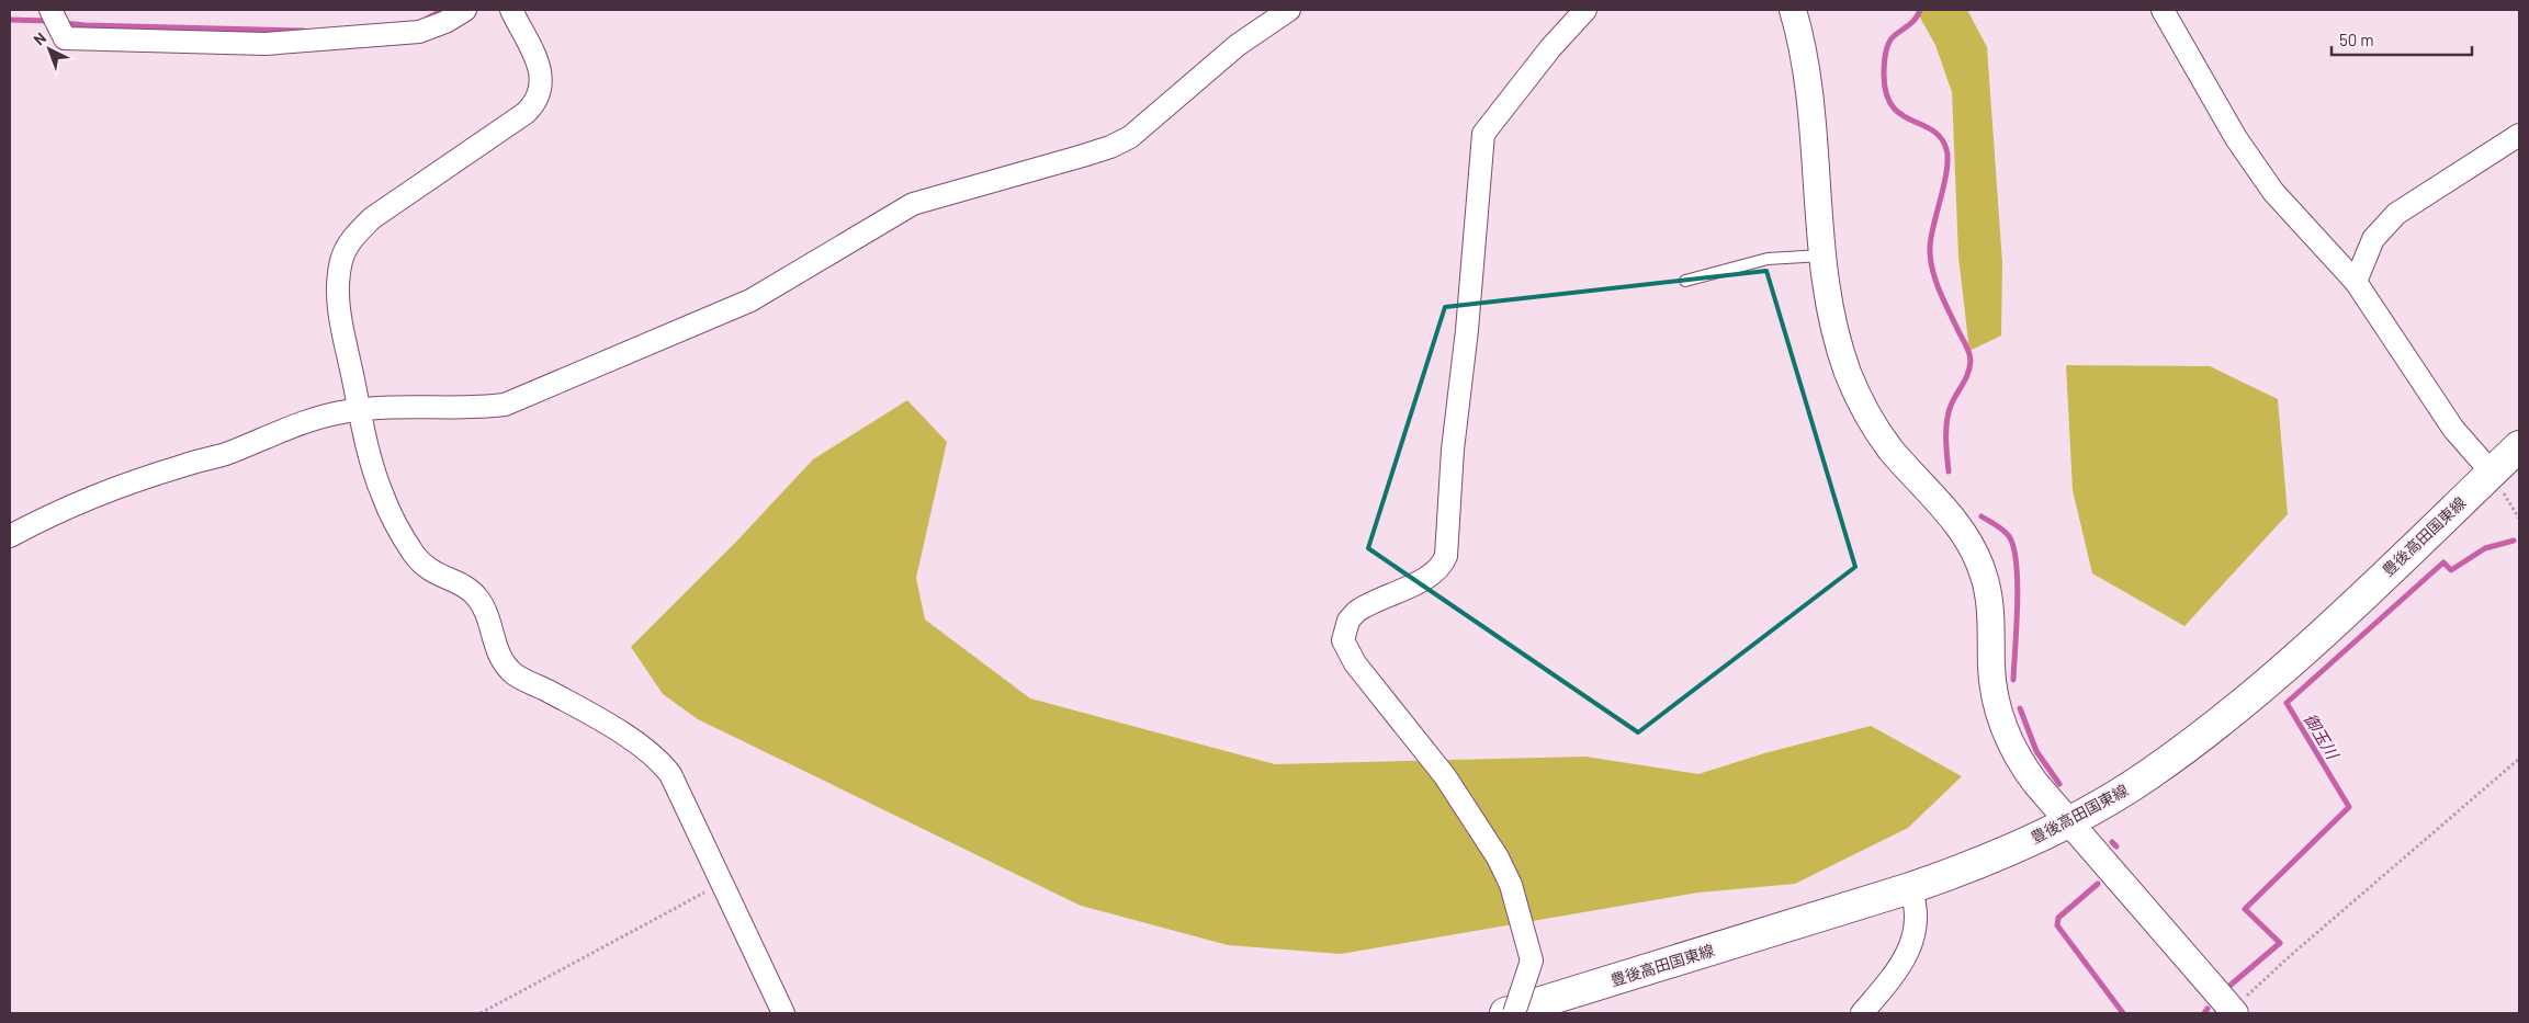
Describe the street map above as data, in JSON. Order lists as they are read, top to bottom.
{
  "streets": {
    "main road": ["豊後高田国東線"]
  },
  "water": ["御玉川"],
  "scale_bar": "50 m",
  "north": "top left"
}
